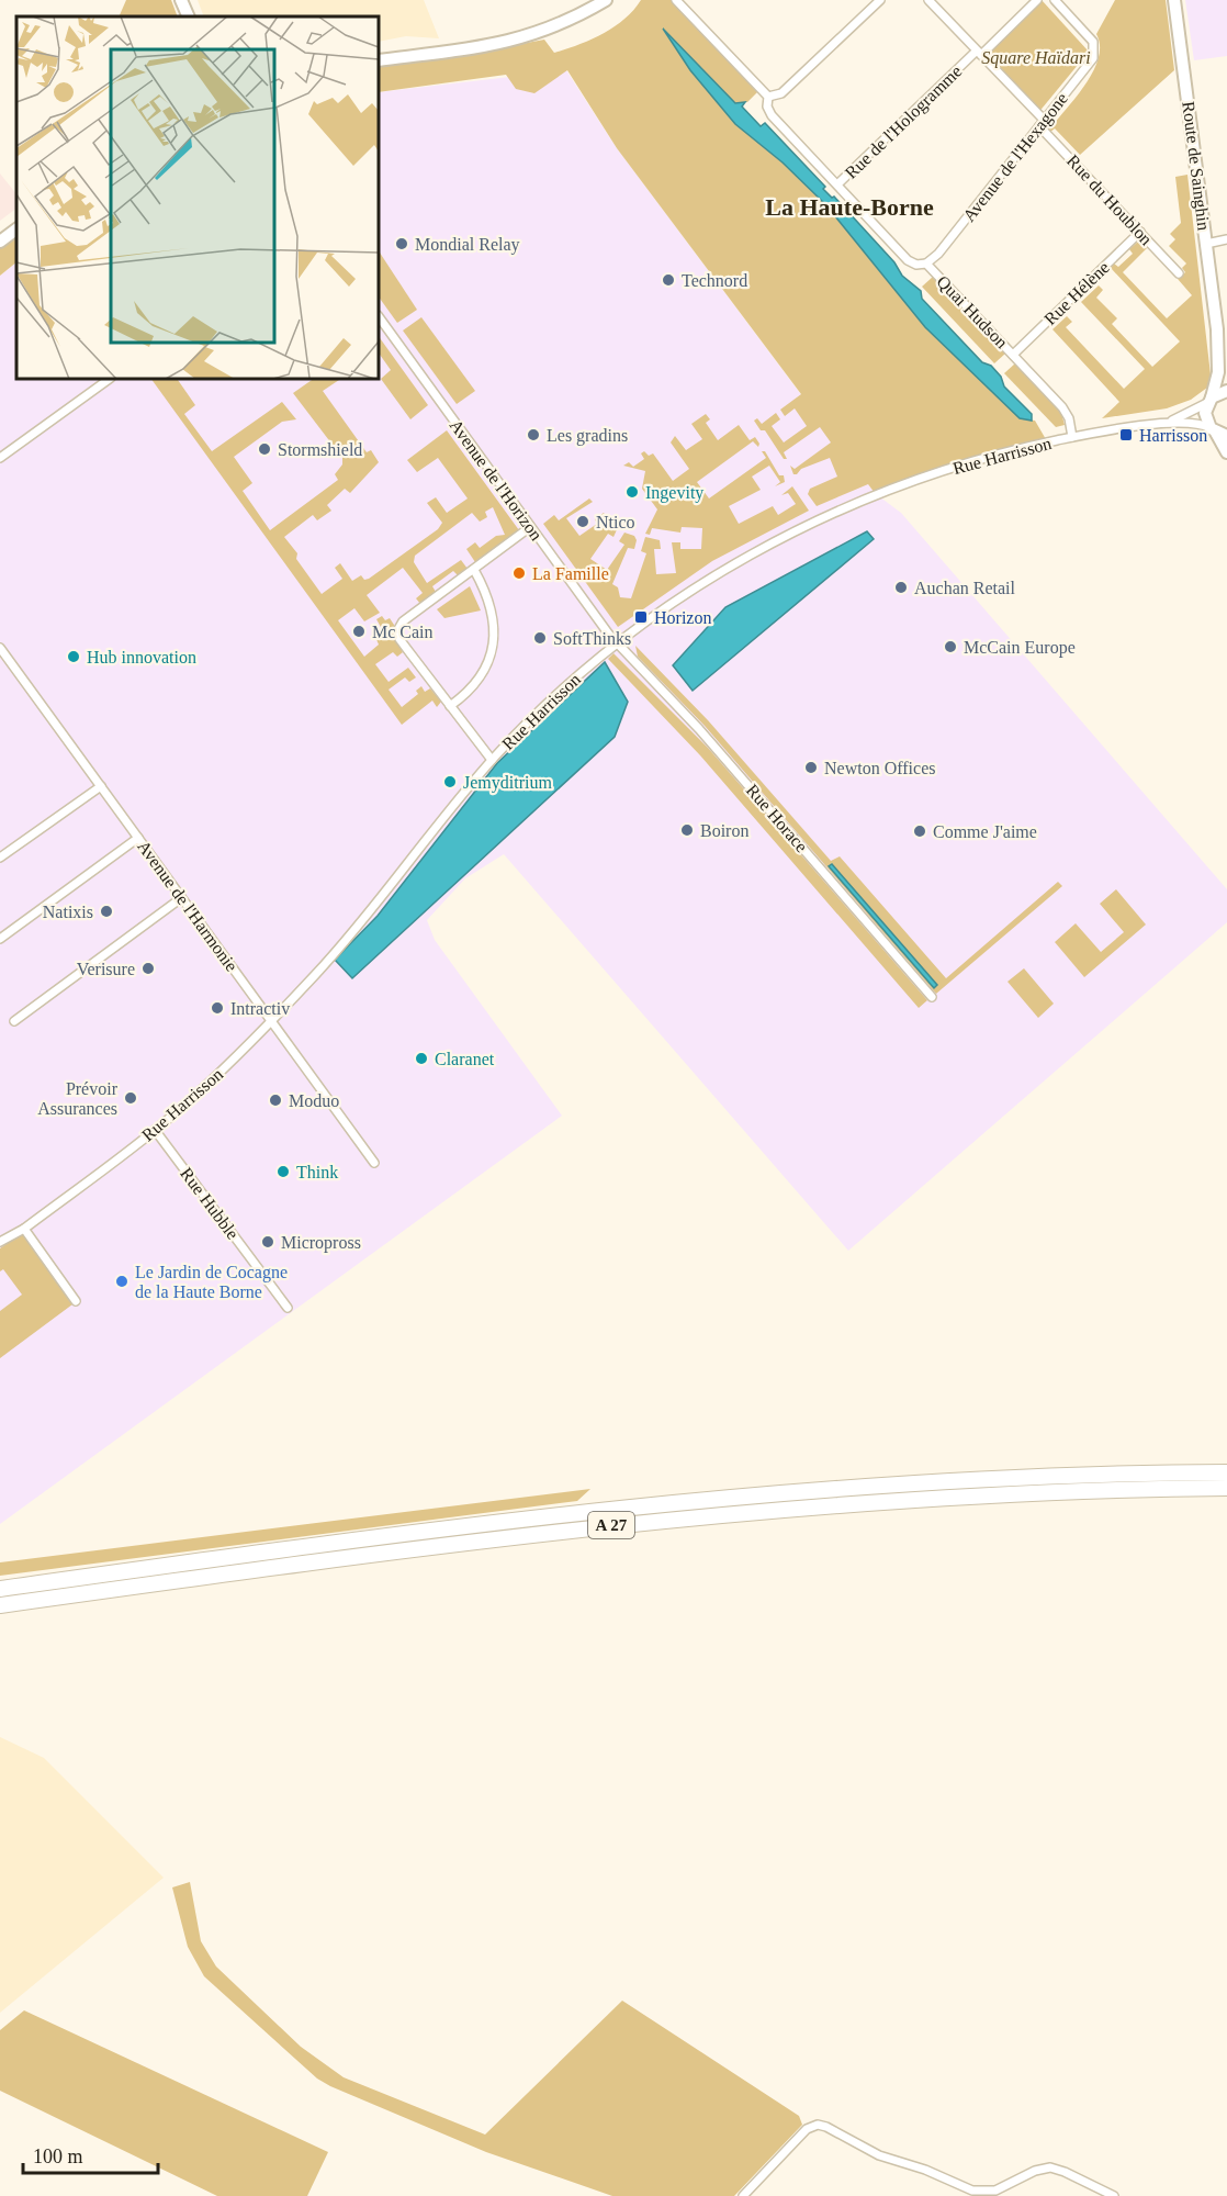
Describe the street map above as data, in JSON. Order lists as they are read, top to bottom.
{
  "streets": {
    "highway": ["A 27"],
    "street": [
      "Rue de l'Hologramme",
      "Avenue de l'Hexagone",
      "Route de Sainghin",
      "Rue du Houblon",
      "Rue Hélène",
      "Quai Hudson",
      "Rue Harrisson",
      "Avenue de l'Horizon",
      "Rue Horace",
      "Avenue de l'Harmonie",
      "Rue Hubble"
    ]
  },
  "crossings": [
    ["Rue de l'Hologramme", "Rue du Houblon"],
    ["Rue de l'Hologramme", "Quai Hudson"],
    ["Avenue de l'Hexagone", "Rue du Houblon"],
    ["Avenue de l'Hexagone", "Quai Hudson"],
    ["Route de Sainghin", "Rue Harrisson"],
    ["Rue du Houblon", "Rue Hélène"],
    ["Rue Hélène", "Quai Hudson"],
    ["Quai Hudson", "Rue Harrisson"],
    ["Rue Harrisson", "Avenue de l'Horizon"],
    ["Rue Harrisson", "Rue Horace"],
    ["Rue Harrisson", "Avenue de l'Harmonie"],
    ["Rue Harrisson", "Rue Hubble"],
    ["Avenue de l'Horizon", "Rue Horace"]
  ],
  "districts": ["La Haute-Borne"],
  "parks": ["Square Haïdari"],
  "places": {
    "other": [
      "Mondial Relay",
      "Technord",
      "Les gradins",
      "Stormshield",
      "Ingevity",
      "Ntico",
      "La Famille",
      "Auchan Retail",
      "Mc Cain",
      "SoftThinks",
      "McCain Europe",
      "Hub innovation",
      "Newton Offices",
      "Jemyditrium",
      "Boiron",
      "Comme J'aime",
      "Natixis",
      "Verisure",
      "Intractiv",
      "Claranet",
      "Prévoir Assurances",
      "Moduo",
      "Think",
      "Micropross",
      "Le Jardin de Cocagne de la Haute Borne"
    ],
    "transit": ["Harrisson", "Horizon"]
  },
  "scale_bar": "100 m"
}
